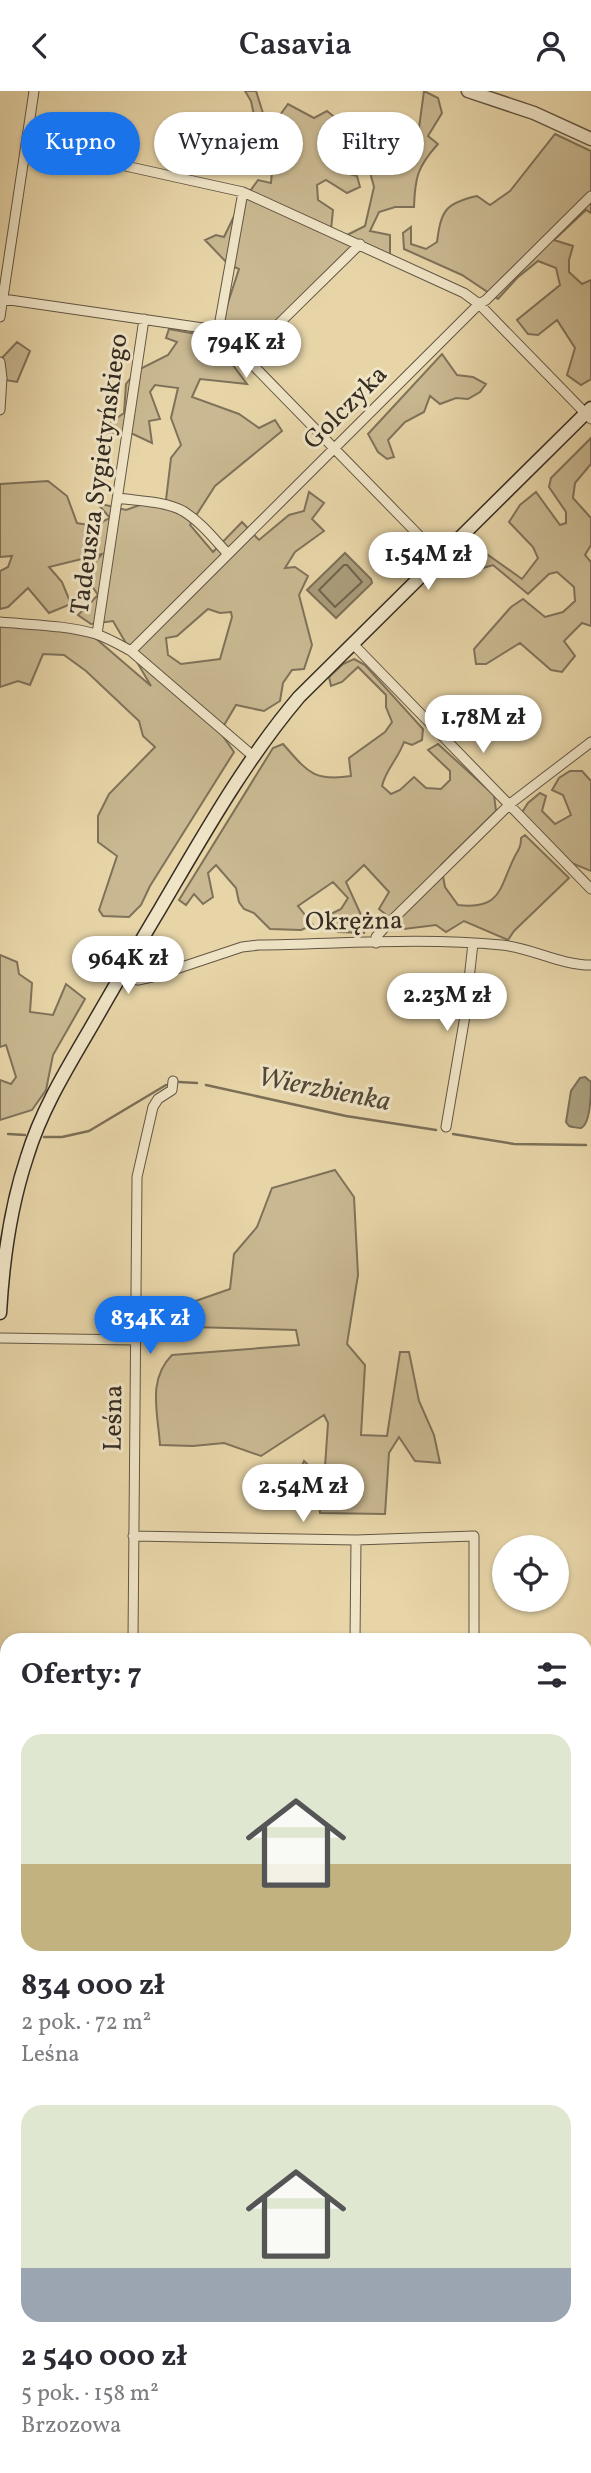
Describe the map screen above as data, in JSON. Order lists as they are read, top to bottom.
{
  "streets": {
    "street": [
      "Golczyka",
      "Tadeusza Sygietyńskiego",
      "Okrężna",
      "Leśna"
    ]
  },
  "water": ["Wierzbienka"],
  "page": {
    "header": "Casavia",
    "chip": ["Kupno", "Wynajem", "Filtry"],
    "price": [
      "794K zł",
      "1.54M zł",
      "1.78M zł",
      "964K zł",
      "2.23M zł",
      "834K zł",
      "2.54M zł"
    ],
    "heading": "Oferty: 7",
    "list": [
      {
        "name": "834 000 zł",
        "note": "2 pok. · 72 m² · Leśna"
      },
      {
        "name": "2 540 000 zł",
        "note": "5 pok. · 158 m² · Brzozowa"
      }
    ]
  }
}
